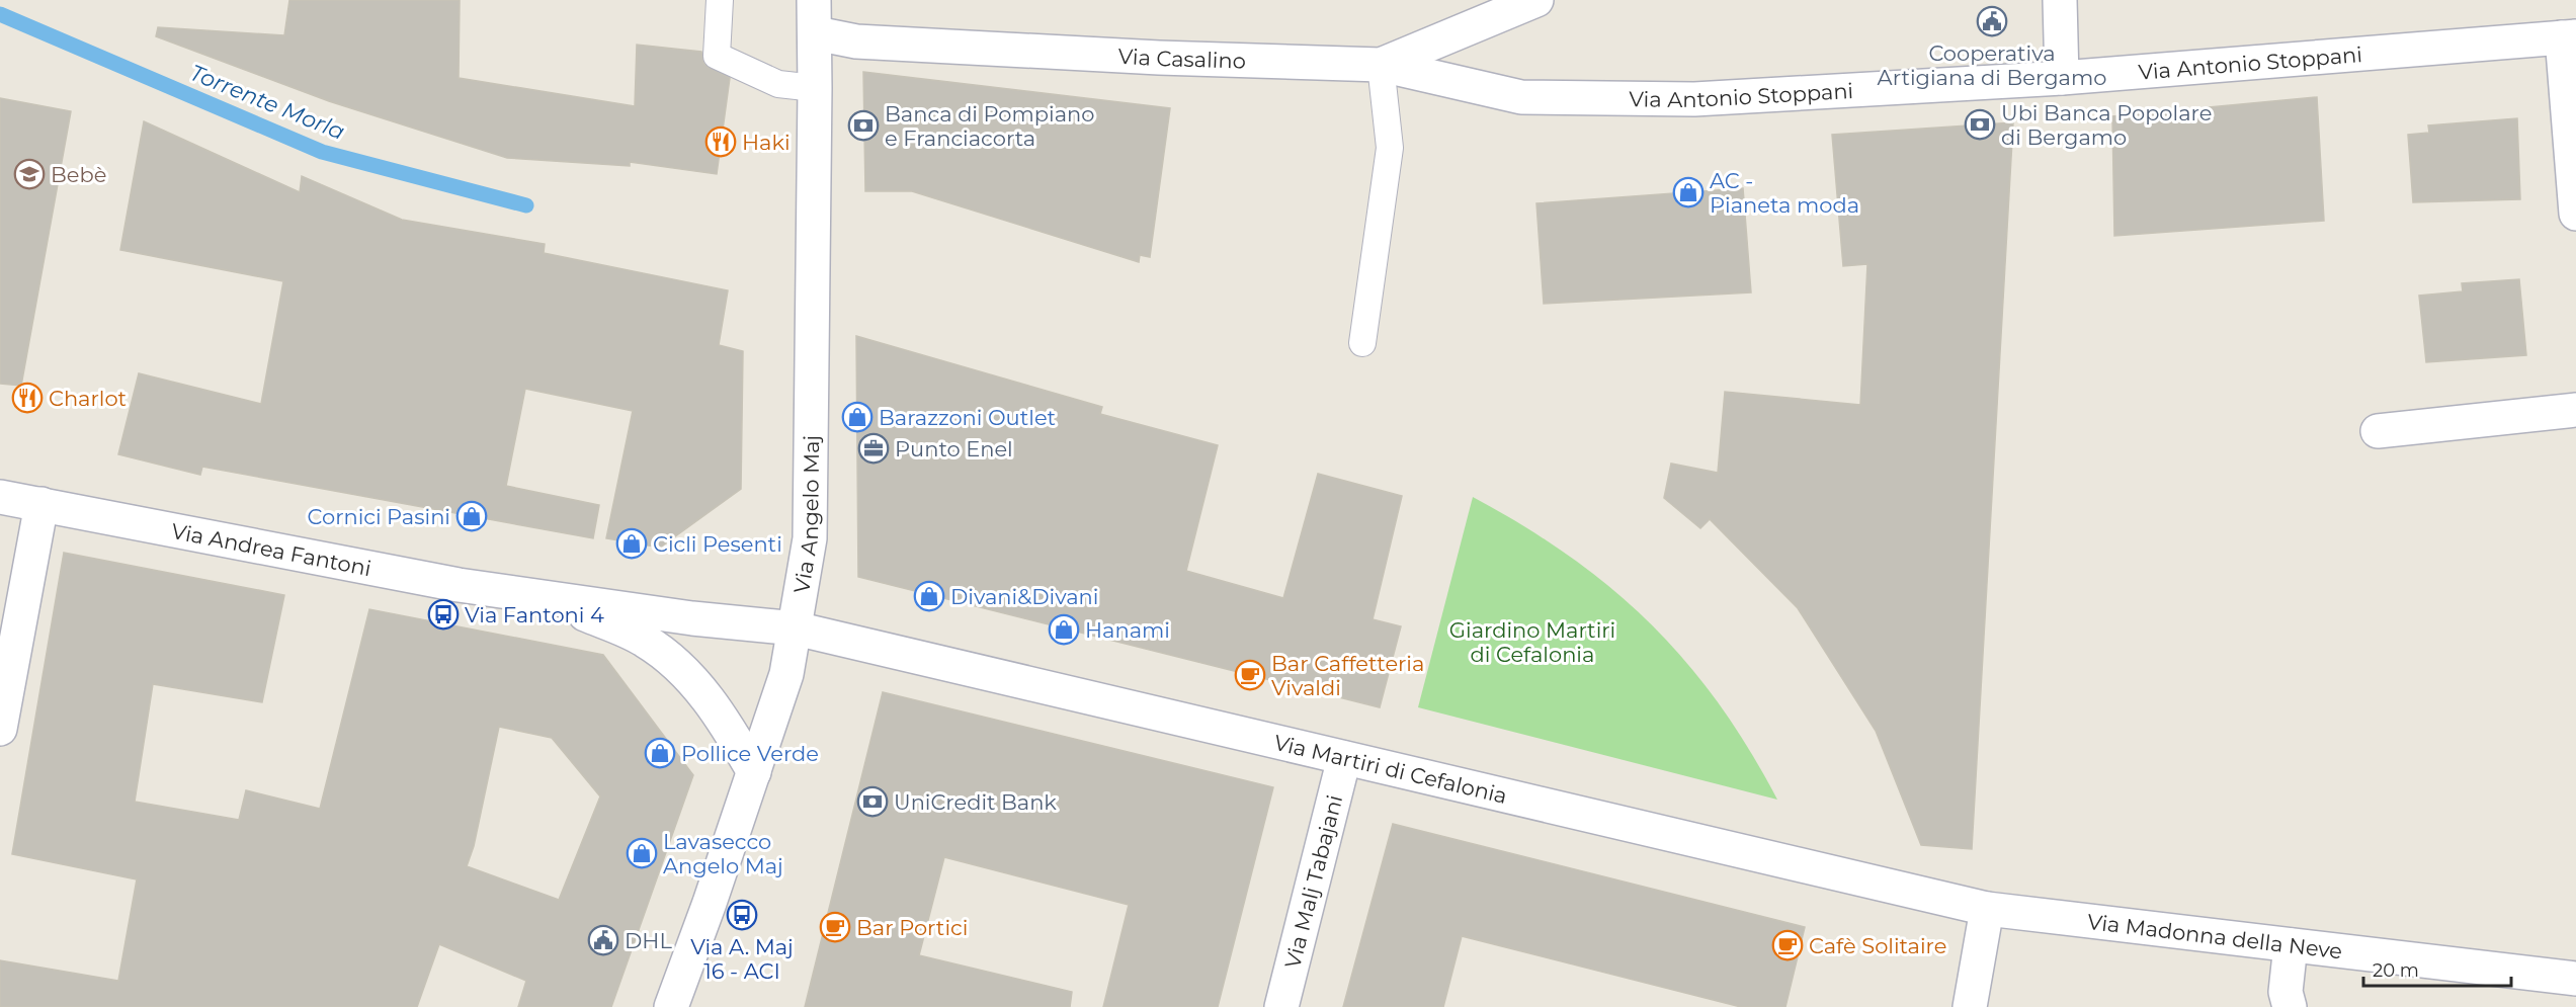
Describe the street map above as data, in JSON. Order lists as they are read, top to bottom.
{
  "streets": {
    "street": [
      "Via Casalino",
      "Via Antonio Stoppani",
      "Via Angelo Maj",
      "Via Andrea Fantoni",
      "Via Martiri di Cefalonia",
      "Via Malj Tabajani",
      "Via Madonna della Neve"
    ]
  },
  "crossings": [
    ["Via Casalino", "Via Antonio Stoppani"],
    ["Via Casalino", "Via Angelo Maj"],
    ["Via Angelo Maj", "Via Andrea Fantoni"],
    ["Via Angelo Maj", "Via Martiri di Cefalonia"],
    ["Via Andrea Fantoni", "Via Martiri di Cefalonia"],
    ["Via Martiri di Cefalonia", "Via Malj Tabajani"],
    ["Via Martiri di Cefalonia", "Via Madonna della Neve"]
  ],
  "water": ["Torrente Morla"],
  "parks": ["Giardino Martiri di Cefalonia"],
  "places": {
    "public building": ["Cooperativa Artigiana di Bergamo", "DHL"],
    "bank": ["Ubi Banca Popolare di Bergamo", "Banca di Pompiano e Franciacorta", "UniCredit Bank"],
    "restaurant": ["Haki", "Charlot"],
    "school or university": ["Bebè"],
    "shop": [
      "AC - Pianeta moda",
      "Barazzoni Outlet",
      "Cornici Pasini",
      "Cicli Pesenti",
      "Divani&Divani",
      "Hanami",
      "Pollice Verde",
      "Lavasecco Angelo Maj"
    ],
    "office": ["Punto Enel"],
    "bus stop": ["Via Fantoni 4", "Via A. Maj 16 - ACI"],
    "cafe": ["Bar Caffetteria Vivaldi", "Bar Portici", "Cafè Solitaire"]
  },
  "scale_bar": "20 m"
}
